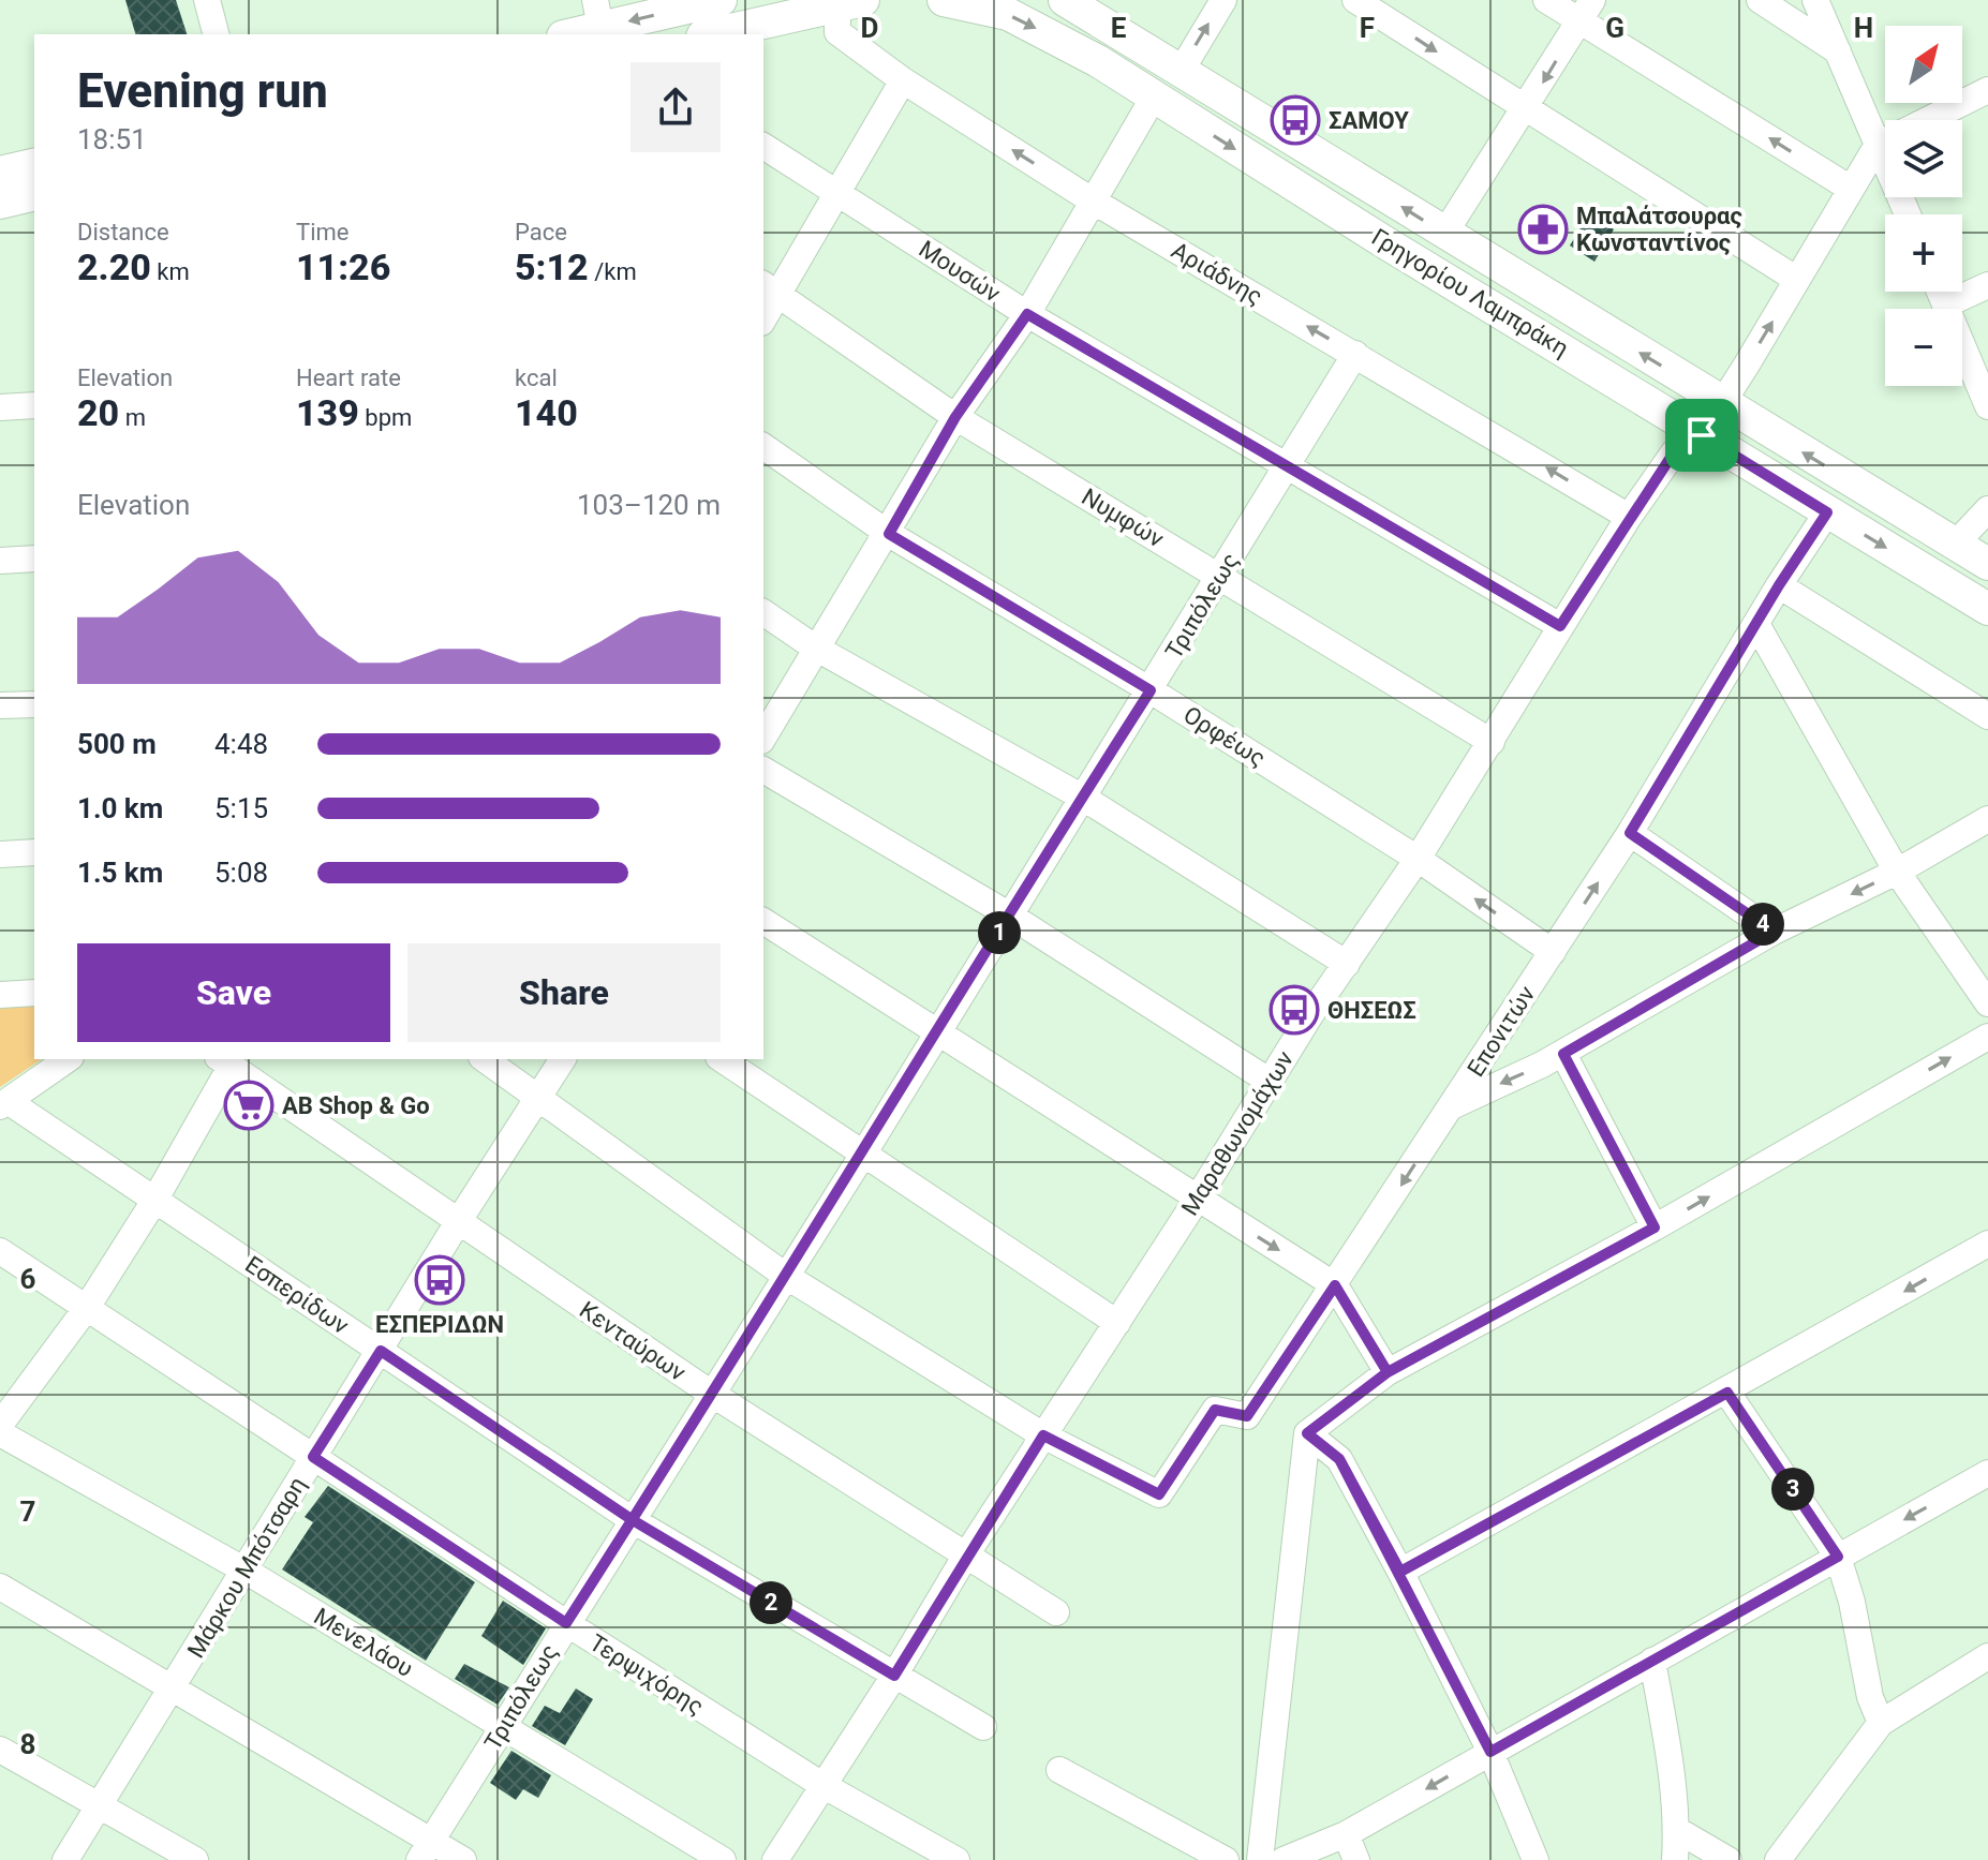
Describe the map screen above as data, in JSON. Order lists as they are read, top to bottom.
{
  "streets": {
    "main road": ["Γρηγορίου Λαμπράκη"],
    "street": [
      "Μουσών",
      "Αριάδνης",
      "Νυμφών",
      "Τριπόλεως",
      "Ορφέως",
      "Επονιτών",
      "Μαραθωνομάχων",
      "Εσπερίδων",
      "Κενταύρων",
      "Μάρκου Μπότσαρη",
      "Μενελάου",
      "Τερψιχόρης"
    ]
  },
  "crossings": [
    ["Μουσών", "Τριπόλεως"],
    ["Μουσών", "Μαραθωνομάχων"],
    ["Αριάδνης", "Τριπόλεως"],
    ["Αριάδνης", "Μαραθωνομάχων"],
    ["Γρηγορίου Λαμπράκη", "Επονιτών"],
    ["Γρηγορίου Λαμπράκη", "Μαραθωνομάχων"],
    ["Νυμφών", "Τριπόλεως"],
    ["Νυμφών", "Μαραθωνομάχων"],
    ["Τριπόλεως", "Ορφέως"],
    ["Τριπόλεως", "Εσπερίδων"],
    ["Τριπόλεως", "Κενταύρων"],
    ["Τριπόλεως", "Μενελάου"],
    ["Τριπόλεως", "Τερψιχόρης"],
    ["Ορφέως", "Επονιτών"],
    ["Ορφέως", "Μαραθωνομάχων"],
    ["Επονιτών", "Μαραθωνομάχων"],
    ["Μαραθωνομάχων", "Εσπερίδων"],
    ["Μαραθωνομάχων", "Κενταύρων"],
    ["Μαραθωνομάχων", "Τερψιχόρης"],
    ["Εσπερίδων", "Μάρκου Μπότσαρη"],
    ["Κενταύρων", "Μάρκου Μπότσαρη"],
    ["Μάρκου Μπότσαρη", "Μενελάου"],
    ["Μάρκου Μπότσαρη", "Τερψιχόρης"]
  ],
  "one_way": ["Αριάδνης"],
  "places": {
    "bus stop": ["ΣΑΜΟΥ", "ΘΗΣΕΩΣ", "ΕΣΠΕΡΙΔΩΝ"],
    "pharmacy": ["Μπαλάτσουρας Κωνσταντίνος"],
    "supermarket": ["AB Shop & Go"]
  },
  "north": "top right",
  "page": {
    "map_buttons": ["+", "−"],
    "heading": ["Evening run", "18:51"],
    "stats": [
      ["Distance", "2.20 km"],
      ["Time", "11:26"],
      ["Pace", "5:12 /km"],
      ["Elevation", "20 m"],
      ["Heart rate", "139 bpm"],
      ["kcal", "140"]
    ],
    "chart": ["Elevation", "103–120 m"],
    "list": [
      {
        "name": "500 m",
        "note": "4:48"
      },
      {
        "name": "1.0 km",
        "note": "5:15"
      },
      {
        "name": "1.5 km",
        "note": "5:08"
      }
    ],
    "pins": [
      "4",
      "1",
      "3",
      "2"
    ],
    "buttons": ["Save", "Share"]
  },
  "grid": {
    "columns": [
      "D",
      "E",
      "F",
      "G",
      "H"
    ],
    "rows": ["6", "7", "8"]
  }
}
